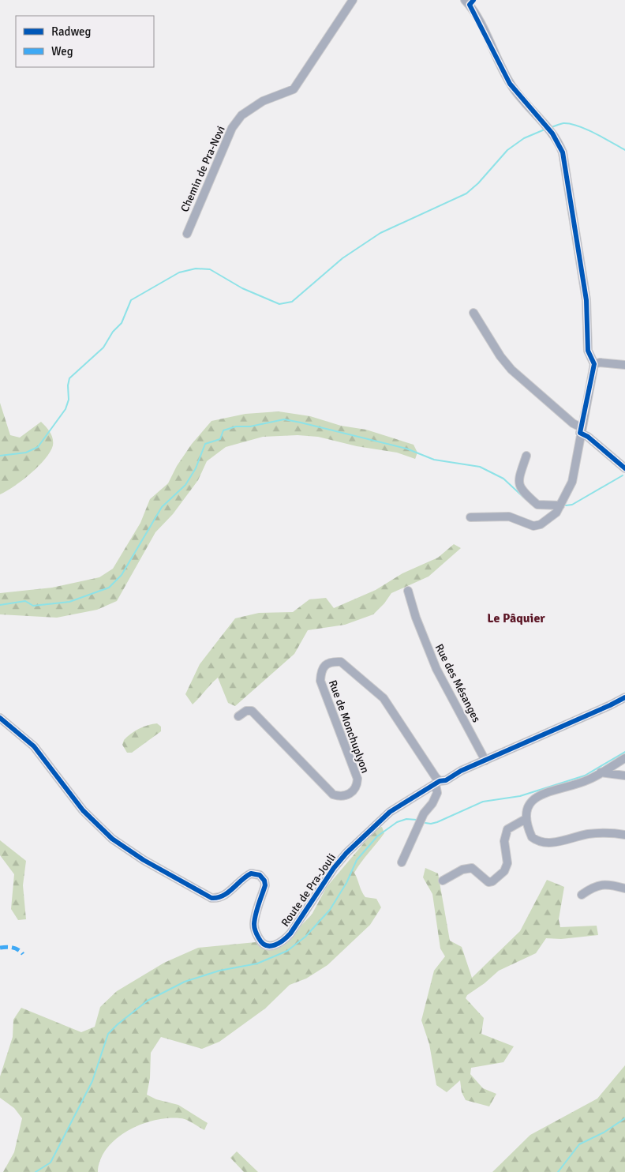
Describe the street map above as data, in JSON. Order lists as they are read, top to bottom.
{
  "streets": {
    "street": [
      "Chemin de Pra-Novi",
      "Rue des Mésanges",
      "Rue de Monchuplyon",
      "Route de Pra-Jouli"
    ]
  },
  "crossings": [
    ["Rue des Mésanges", "Route de Pra-Jouli"],
    ["Rue de Monchuplyon", "Route de Pra-Jouli"]
  ],
  "districts": ["Le Pâquier"],
  "legend": ["Radweg", "Weg"]
}
